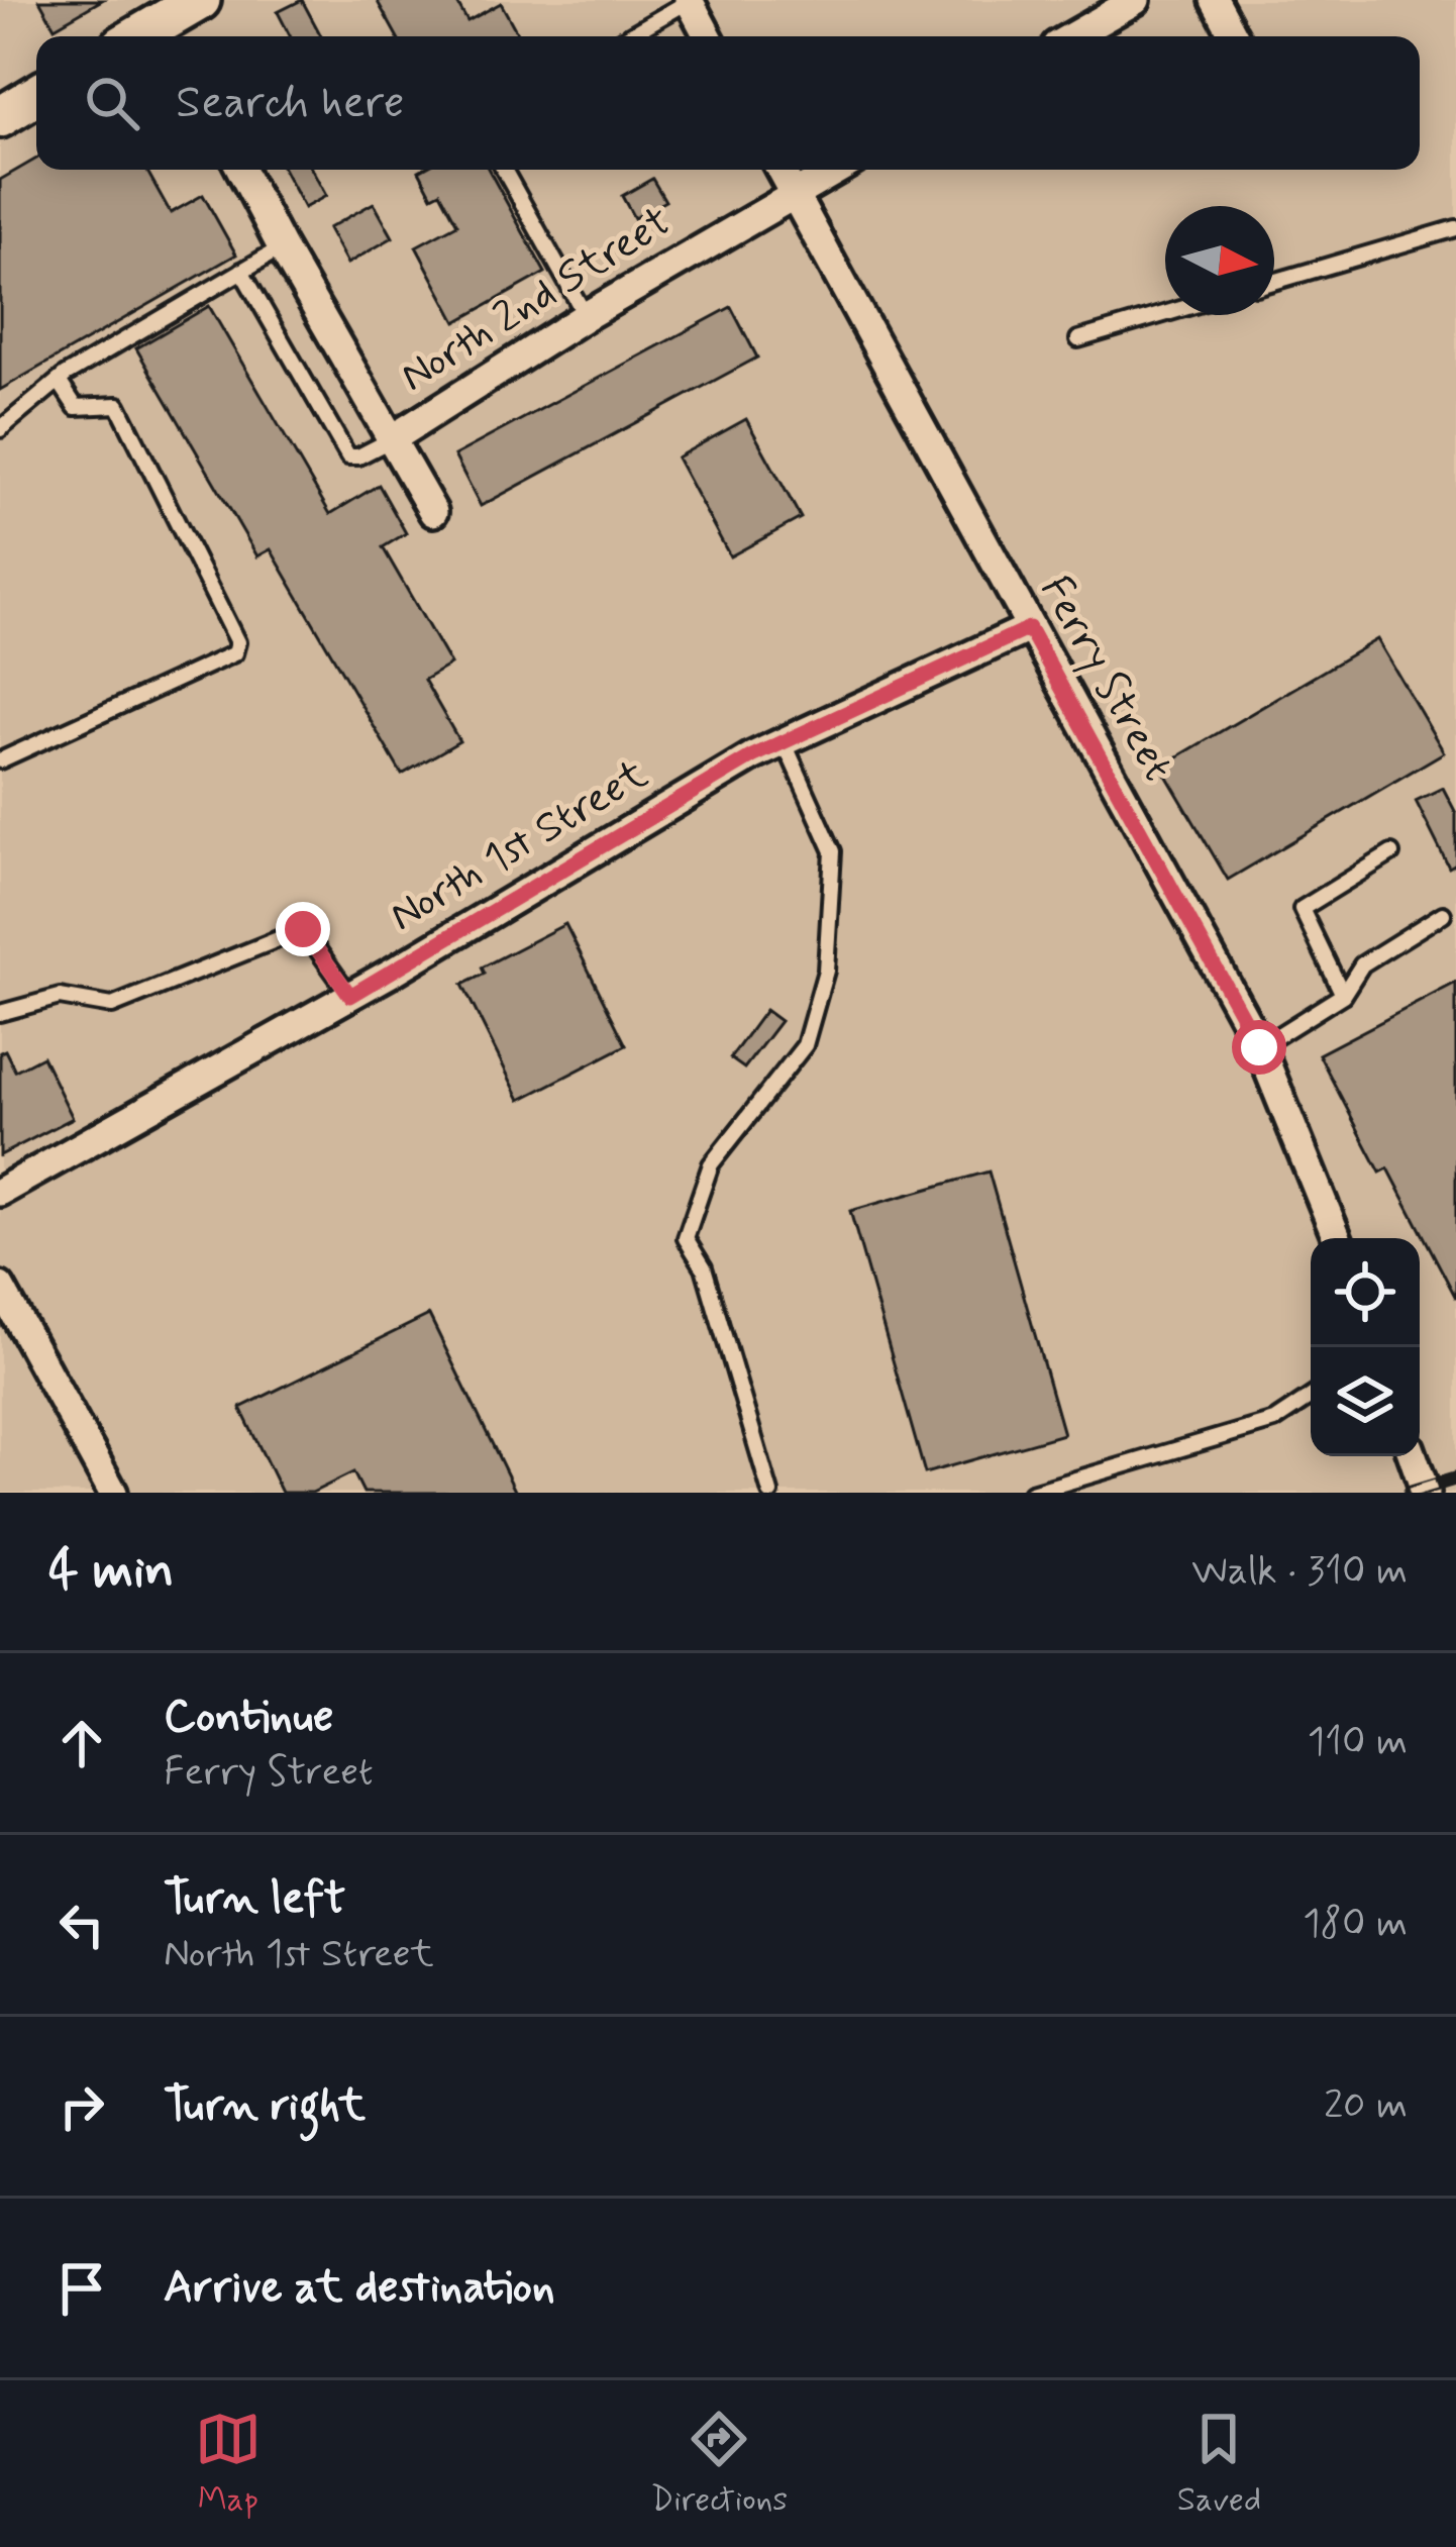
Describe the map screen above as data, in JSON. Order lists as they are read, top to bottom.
{
  "streets": {
    "street": ["North 2nd Street", "Ferry Street", "North 1st Street"]
  },
  "crossings": [
    ["North 2nd Street", "Ferry Street"],
    ["Ferry Street", "North 1st Street"]
  ],
  "north": "right",
  "page": {
    "search": "Search here",
    "heading": ["4 min", "Walk · 310 m"],
    "list": [
      ["Continue", "Ferry Street", "110 m"],
      ["Turn left", "North 1st Street", "180 m"],
      ["Turn right", "20 m"],
      "Arrive at destination"
    ],
    "nav": ["Map", "Directions", "Saved"]
  }
}
